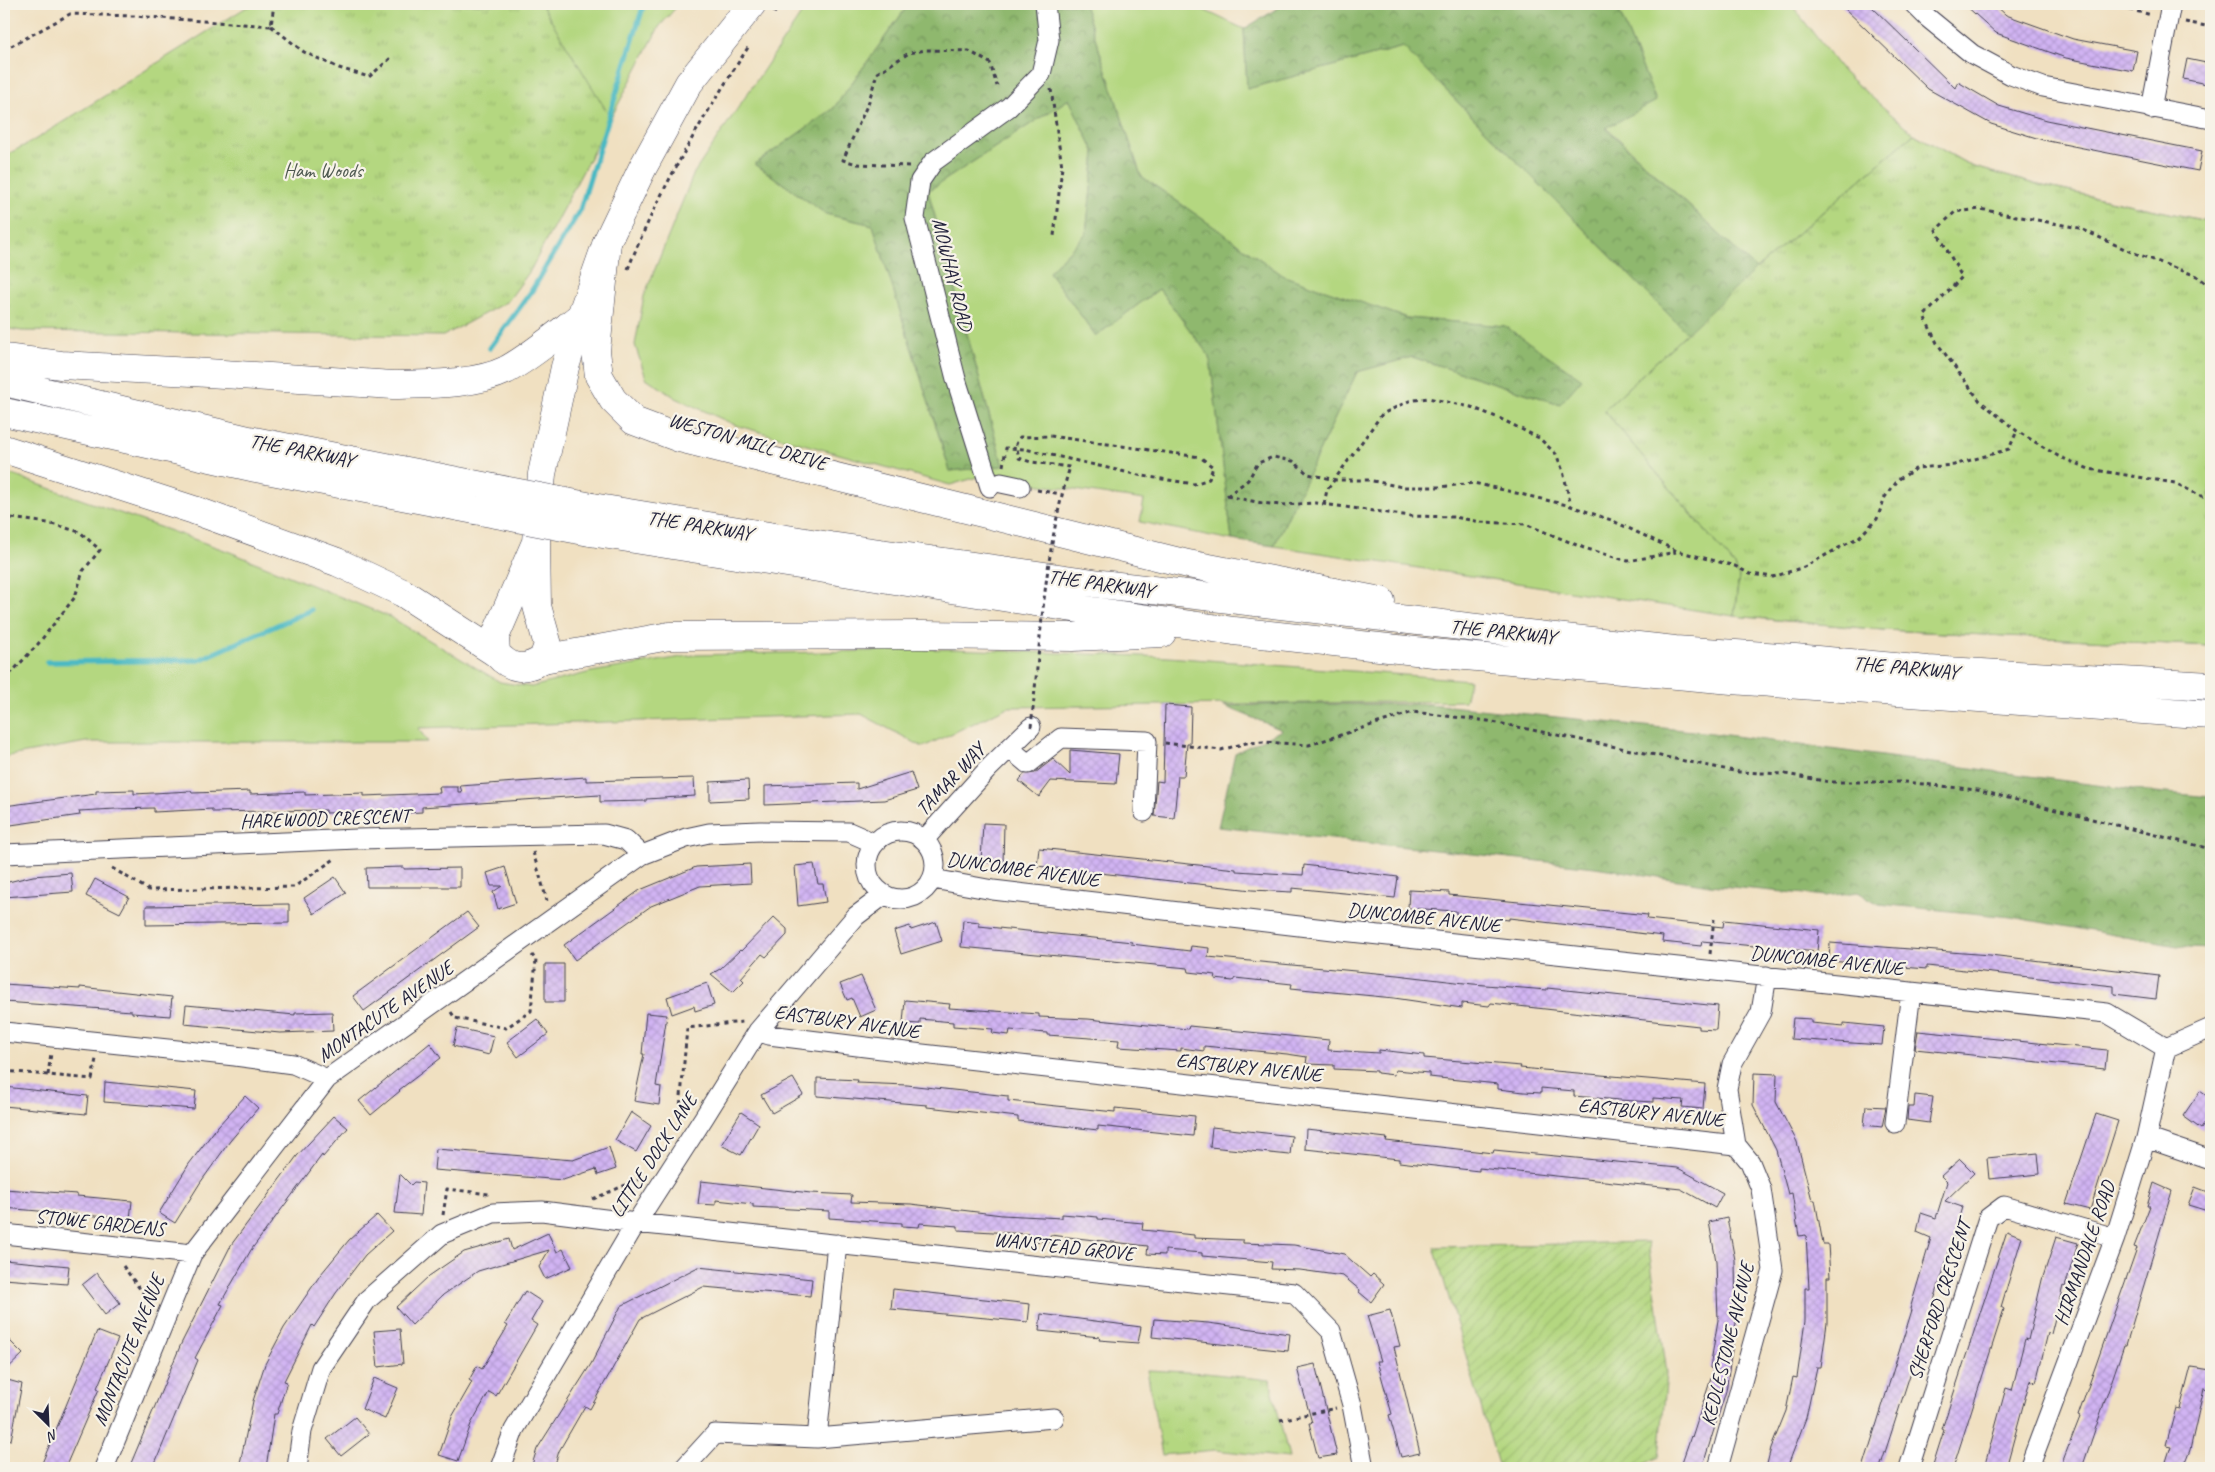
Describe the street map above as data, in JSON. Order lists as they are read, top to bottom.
{
  "streets": {
    "main road": ["THE PARKWAY"],
    "street": [
      "MOWHAY ROAD",
      "TAMAR WAY",
      "HAREWOOD CRESCENT",
      "DUNCOMBE AVENUE",
      "MONTACUTE AVENUE",
      "EASTBURY AVENUE",
      "LITTLE DOCK LANE",
      "STOWE GARDENS",
      "WANSTEAD GROVE",
      "HIRMANDALE ROAD",
      "SHERFORD CRESCENT",
      "KEDLESTONE AVENUE"
    ]
  },
  "crossings": [
    ["TAMAR WAY", "DUNCOMBE AVENUE"],
    ["TAMAR WAY", "MONTACUTE AVENUE"],
    ["TAMAR WAY", "LITTLE DOCK LANE"],
    ["HAREWOOD CRESCENT", "MONTACUTE AVENUE"],
    ["DUNCOMBE AVENUE", "MONTACUTE AVENUE"],
    ["DUNCOMBE AVENUE", "LITTLE DOCK LANE"],
    ["DUNCOMBE AVENUE", "HIRMANDALE ROAD"],
    ["DUNCOMBE AVENUE", "KEDLESTONE AVENUE"],
    ["MONTACUTE AVENUE", "LITTLE DOCK LANE"],
    ["MONTACUTE AVENUE", "STOWE GARDENS"],
    ["EASTBURY AVENUE", "LITTLE DOCK LANE"],
    ["EASTBURY AVENUE", "KEDLESTONE AVENUE"],
    ["LITTLE DOCK LANE", "WANSTEAD GROVE"],
    ["HIRMANDALE ROAD", "SHERFORD CRESCENT"]
  ],
  "parks": ["Ham Woods"],
  "north": "bottom right"
}
